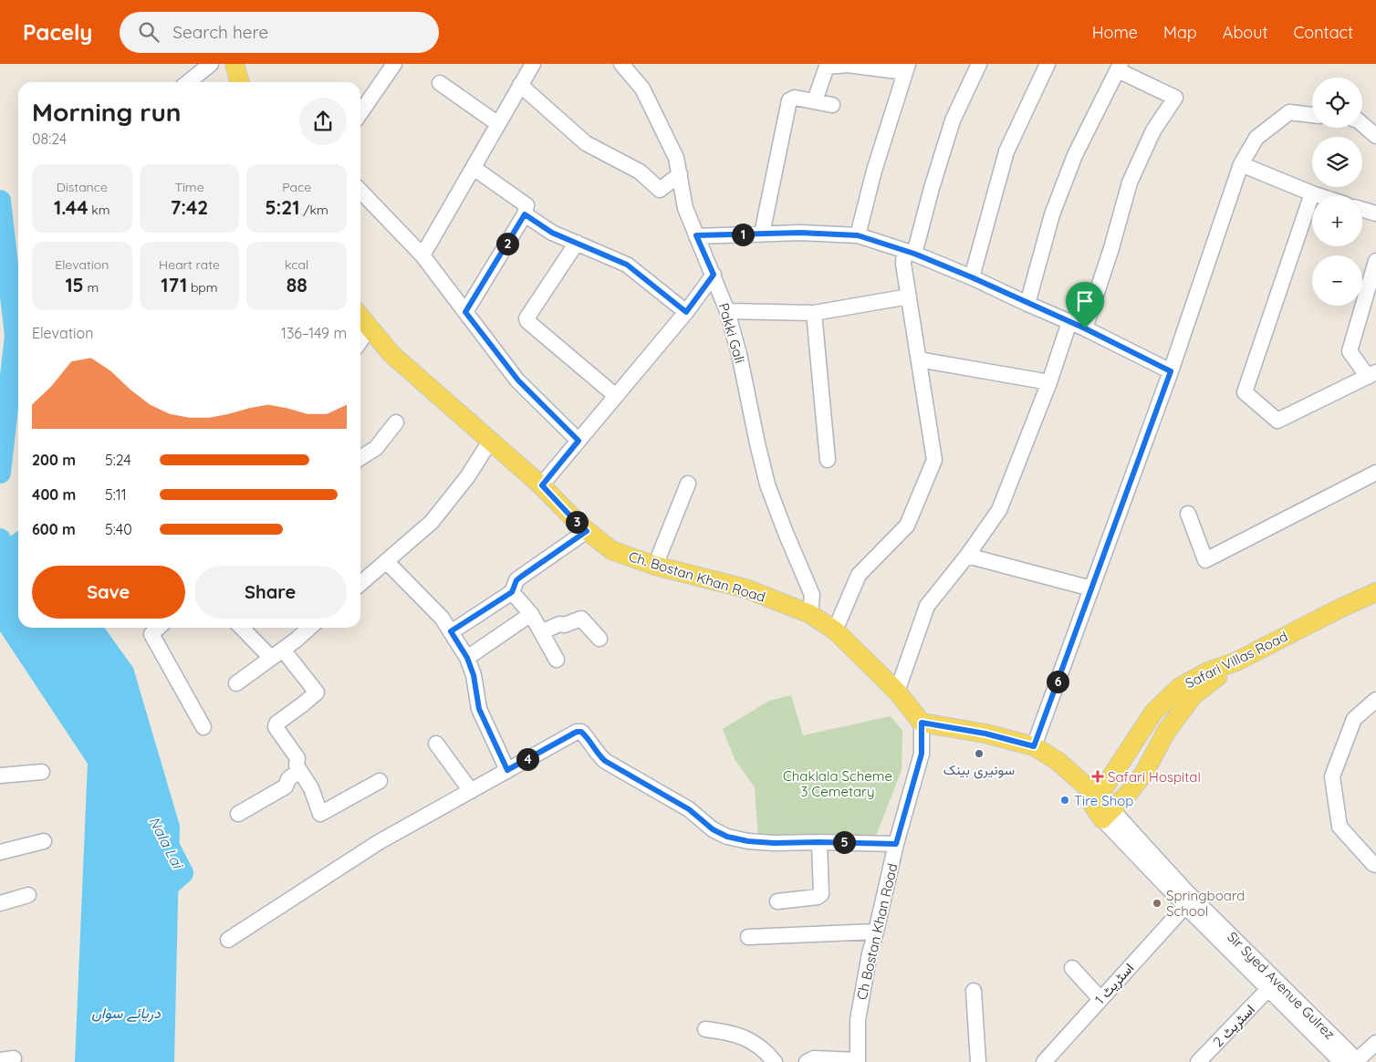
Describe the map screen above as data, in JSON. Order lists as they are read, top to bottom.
{
  "streets": {
    "main road": ["Ch. Bostan Khan Road", "Safari Villas Road", "Sir Syed Avenue Gulrez"],
    "street": [
      "Pakki Gali",
      "Ch Bostan Khan Road",
      "اسٹریٹ 1",
      "اسٹریٹ 2"
    ]
  },
  "crossings": [
    ["Pakki Gali", "Ch. Bostan Khan Road"],
    ["Ch. Bostan Khan Road", "Ch Bostan Khan Road"],
    ["Ch. Bostan Khan Road", "Sir Syed Avenue Gulrez"],
    ["Safari Villas Road", "Sir Syed Avenue Gulrez"],
    ["Ch Bostan Khan Road", "Sir Syed Avenue Gulrez"],
    ["اسٹریٹ 1", "Sir Syed Avenue Gulrez"],
    ["Sir Syed Avenue Gulrez", "اسٹریٹ 2"]
  ],
  "water": ["Nala Lai", "دریائے سواں"],
  "parks": ["Chaklala Scheme 3 Cemetary"],
  "places": {
    "other": ["سونیری بینک", "Tire Shop", "Springboard School"],
    "health": ["Safari Hospital"]
  },
  "page": {
    "header": "Pacely",
    "search": "Search here",
    "nav": [
      "Home",
      "Map",
      "About",
      "Contact"
    ],
    "map_buttons": ["+", "−"],
    "heading": ["Morning run", "08:24"],
    "stats": [
      ["Distance", "1.44 km"],
      ["Time", "7:42"],
      ["Pace", "5:21 /km"],
      ["Elevation", "15 m"],
      ["Heart rate", "171 bpm"],
      ["kcal", "88"]
    ],
    "pins": [
      "1",
      "2",
      "3",
      "6",
      "4",
      "5"
    ],
    "chart": ["Elevation", "136–149 m"],
    "list": [
      {
        "name": "200 m",
        "note": "5:24"
      },
      {
        "name": "400 m",
        "note": "5:11"
      },
      {
        "name": "600 m",
        "note": "5:40"
      }
    ],
    "buttons": ["Save", "Share"]
  }
}
